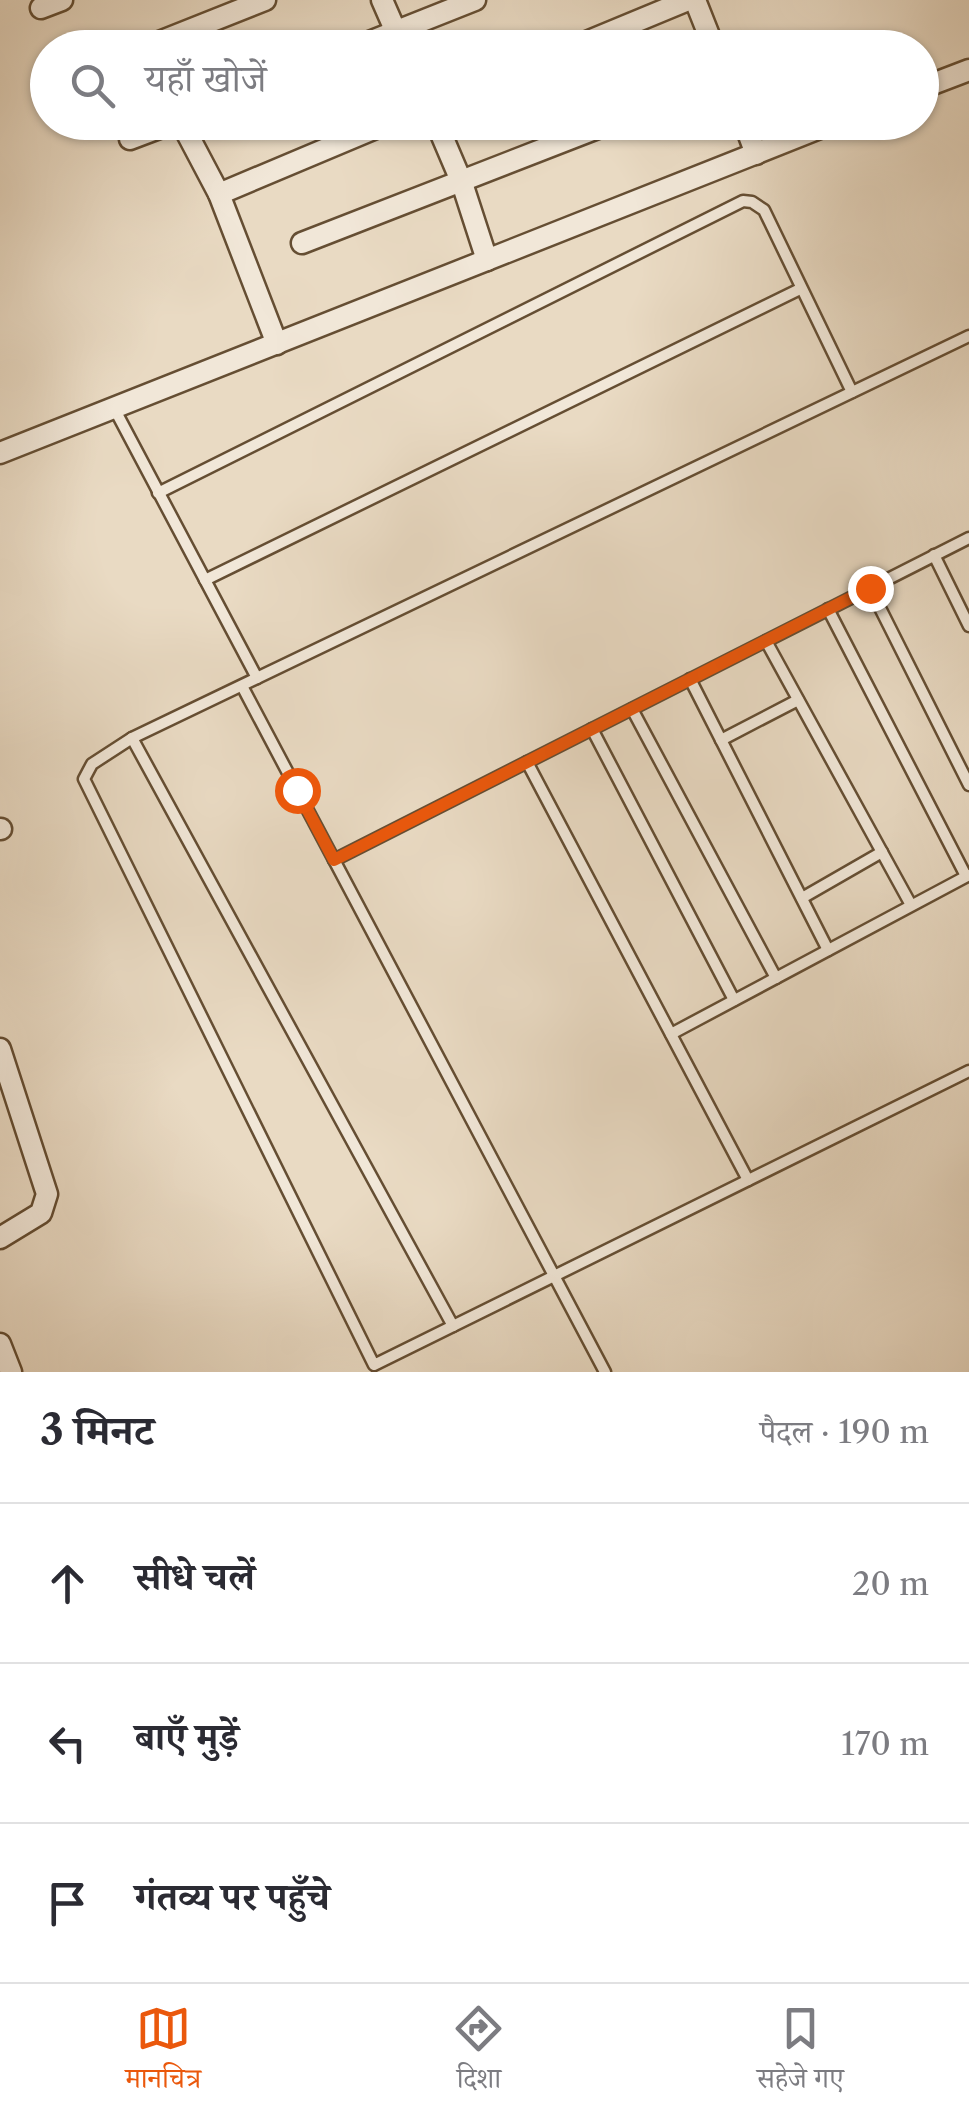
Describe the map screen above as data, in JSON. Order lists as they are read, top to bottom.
{
  "page": {
    "search": "यहाँ खोजें",
    "heading": ["3 मिनट", "पैदल · 190 m"],
    "list": [
      ["सीधे चलें", "20 m"],
      ["बाएँ मुड़ें", "170 m"],
      "गंतव्य पर पहुँचे"
    ],
    "nav": ["मानचित्र", "दिशा", "सहेजे गए"]
  }
}
